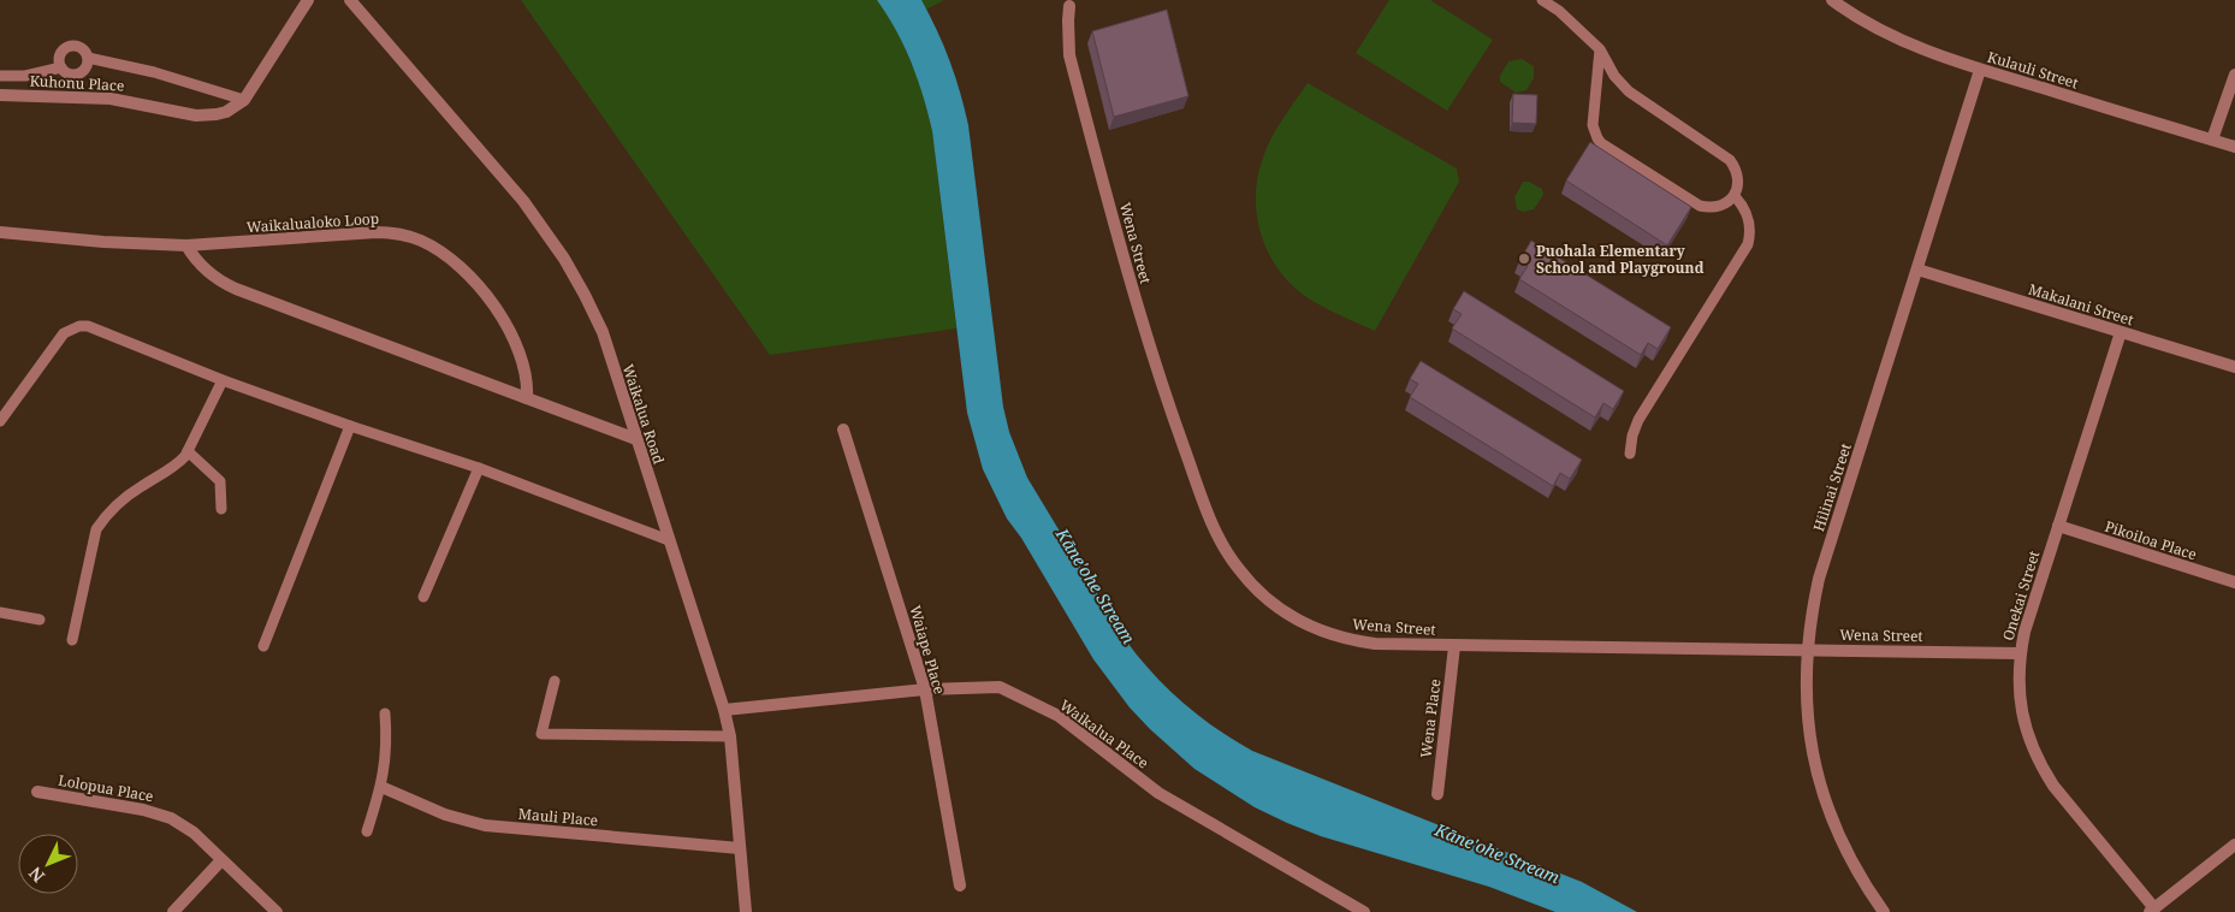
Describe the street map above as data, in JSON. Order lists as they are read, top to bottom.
{
  "streets": {
    "street": [
      "Kulauli Street",
      "Kuhonu Place",
      "Waikalualoko Loop",
      "Wena Street",
      "Makalani Street",
      "Waikalua Road",
      "Hilinai Street",
      "Pikoiloa Place",
      "Onekai Street",
      "Waiape Place",
      "Wena Place",
      "Waikalua Place",
      "Lolopua Place",
      "Mauli Place"
    ]
  },
  "crossings": [
    ["Kulauli Street", "Hilinai Street"],
    ["Wena Street", "Hilinai Street"],
    ["Wena Street", "Onekai Street"],
    ["Wena Street", "Wena Place"],
    ["Makalani Street", "Hilinai Street"],
    ["Makalani Street", "Onekai Street"],
    ["Waikalua Road", "Waikalua Place"],
    ["Waikalua Road", "Mauli Place"],
    ["Pikoiloa Place", "Onekai Street"],
    ["Waiape Place", "Waikalua Place"]
  ],
  "water": ["Kāne'ohe Stream"],
  "places": ["Puohala Elementary School and Playground"],
  "north": "bottom left"
}
